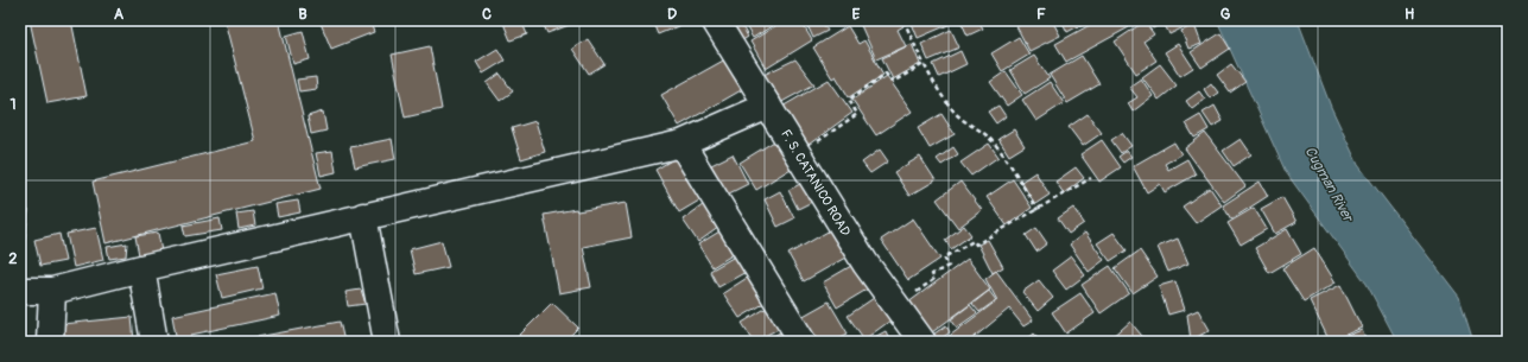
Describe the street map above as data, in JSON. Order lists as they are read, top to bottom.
{
  "streets": {
    "street": ["F. S. CATANICO ROAD"]
  },
  "water": ["Cugman River"],
  "grid": {
    "columns": [
      "A",
      "B",
      "C",
      "D",
      "E",
      "F",
      "G",
      "H"
    ],
    "rows": ["1", "2"]
  }
}
